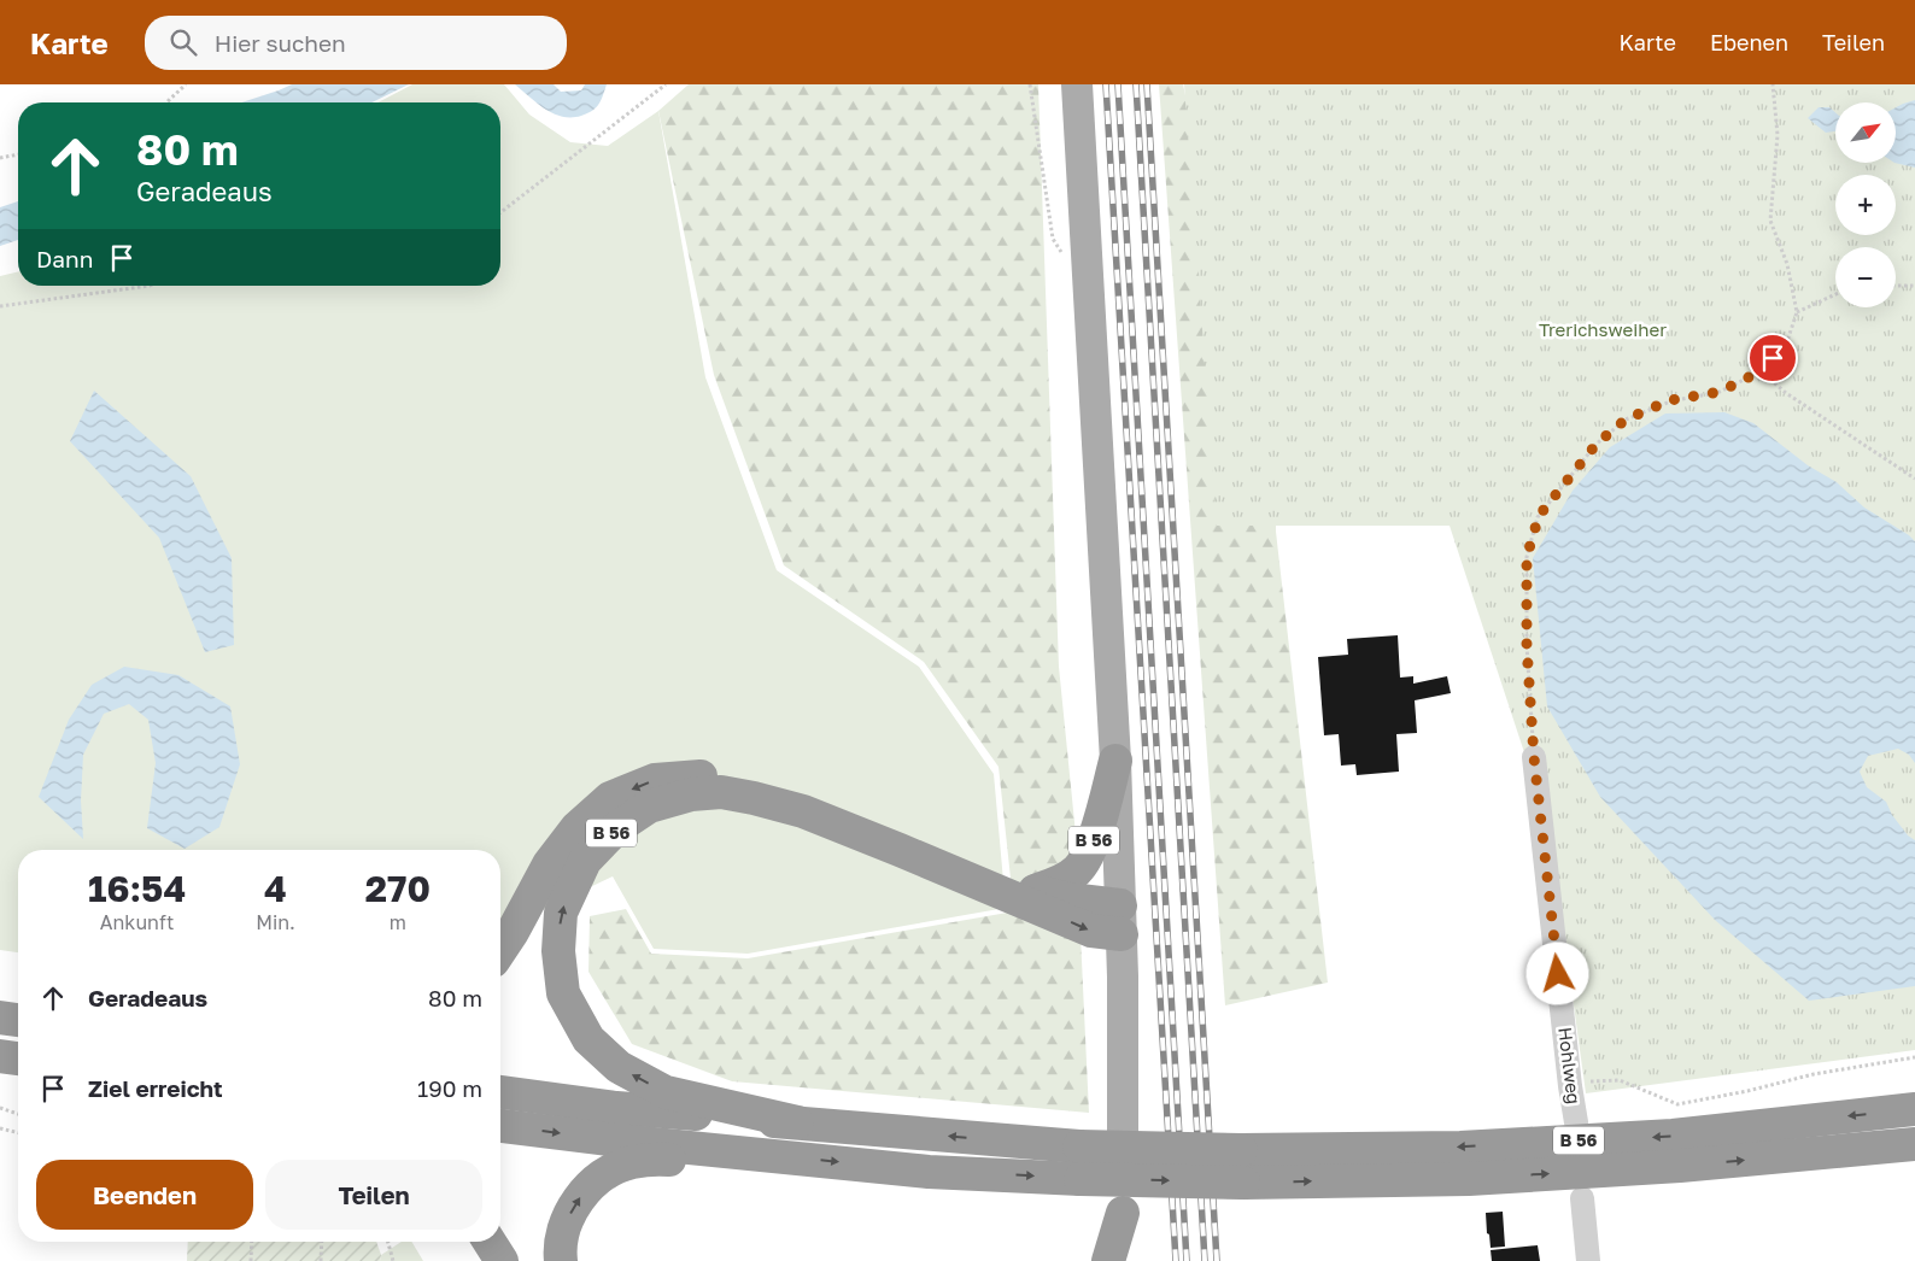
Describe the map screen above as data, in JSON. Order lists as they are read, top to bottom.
{
  "streets": {
    "highway": ["B 56"],
    "street": ["Hohlweg"]
  },
  "parks": ["Trerichsweiher"],
  "north": "top right",
  "page": {
    "header": "Karte",
    "search": "Hier suchen",
    "nav": ["Karte", "Ebenen", "Teilen"],
    "map_buttons": ["+", "−"],
    "turn": ["80 m", "Geradeaus"],
    "then": "Dann",
    "eta": [
      "16:54",
      "Ankunft",
      "4",
      "Min.",
      "270",
      "m"
    ],
    "list": [
      {
        "name": "Geradeaus",
        "value": "80 m"
      },
      {
        "name": "Ziel erreicht",
        "value": "190 m"
      }
    ],
    "buttons": ["Beenden", "Teilen"]
  }
}
